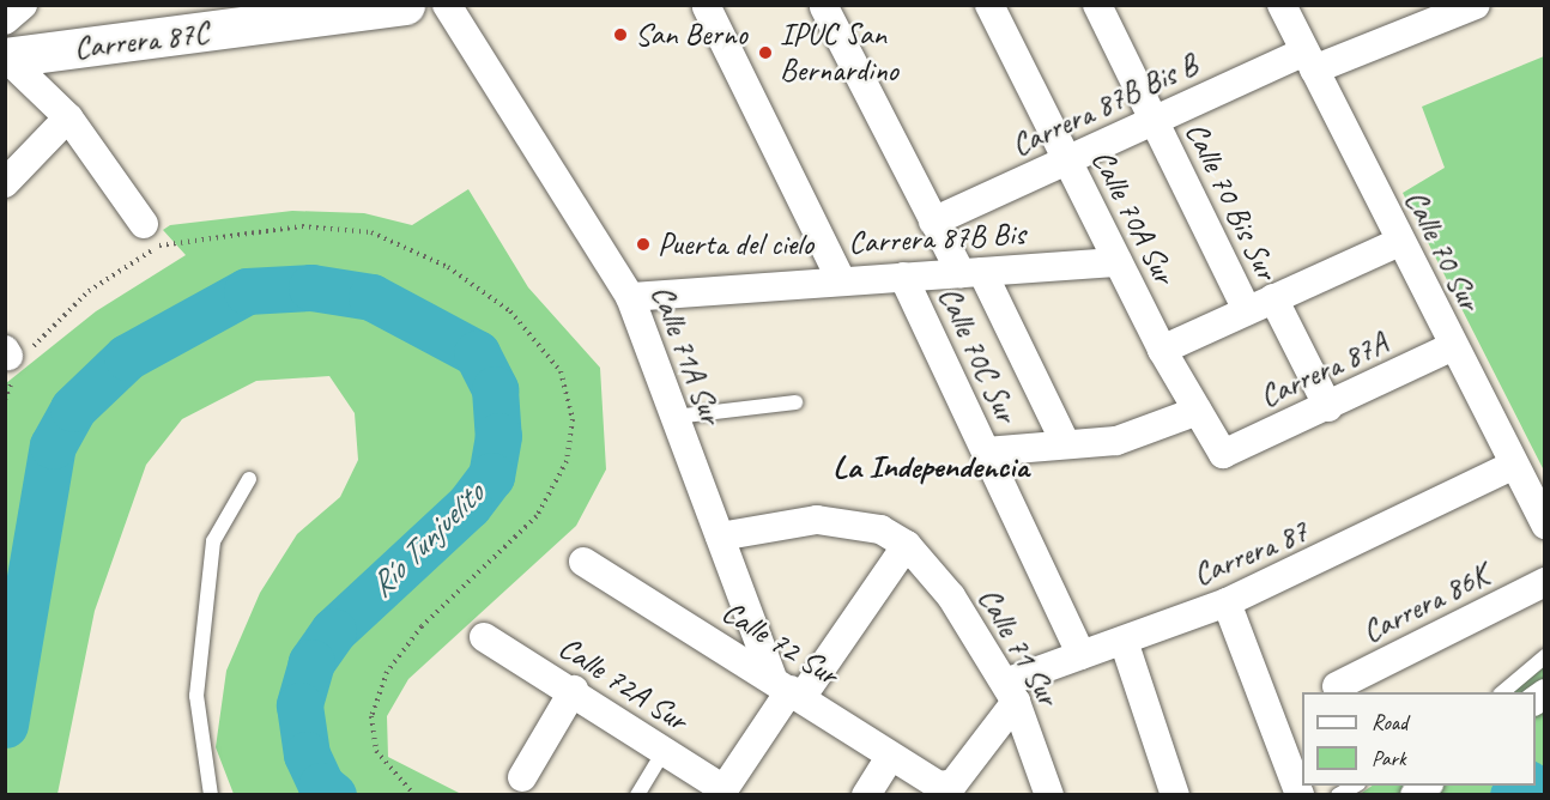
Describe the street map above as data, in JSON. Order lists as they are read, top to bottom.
{
  "streets": {
    "street": [
      "Carrera 87C",
      "Carrera 87B Bis B",
      "Calle 70 Bis Sur",
      "Calle 70A Sur",
      "Carrera 87B Bis",
      "Calle 70 Sur",
      "Calle 71A Sur",
      "Calle 70C Sur",
      "Carrera 87A",
      "Carrera 87",
      "Carrera 86K",
      "Calle 72 Sur",
      "Calle 71 Sur",
      "Calle 72A Sur"
    ]
  },
  "crossings": [
    ["Carrera 87B Bis B", "Calle 70 Bis Sur"],
    ["Carrera 87B Bis B", "Calle 70A Sur"],
    ["Carrera 87B Bis B", "Calle 70 Sur"],
    ["Calle 70 Bis Sur", "Carrera 87A"],
    ["Calle 70A Sur", "Carrera 87B Bis"],
    ["Calle 70A Sur", "Carrera 87A"],
    ["Carrera 87B Bis", "Calle 71A Sur"],
    ["Carrera 87B Bis", "Calle 70C Sur"],
    ["Calle 70 Sur", "Carrera 87A"],
    ["Calle 70 Sur", "Carrera 87"],
    ["Calle 71A Sur", "Calle 72 Sur"],
    ["Calle 70C Sur", "Carrera 87"],
    ["Carrera 87", "Calle 72 Sur"],
    ["Carrera 87", "Calle 71 Sur"],
    ["Calle 72 Sur", "Calle 71 Sur"]
  ],
  "districts": ["La Independencia"],
  "water": ["Río Tunjuelito"],
  "places": ["San Berno", "IPUC San Bernardino", "Puerta del cielo"],
  "legend": ["Road", "Park"]
}
